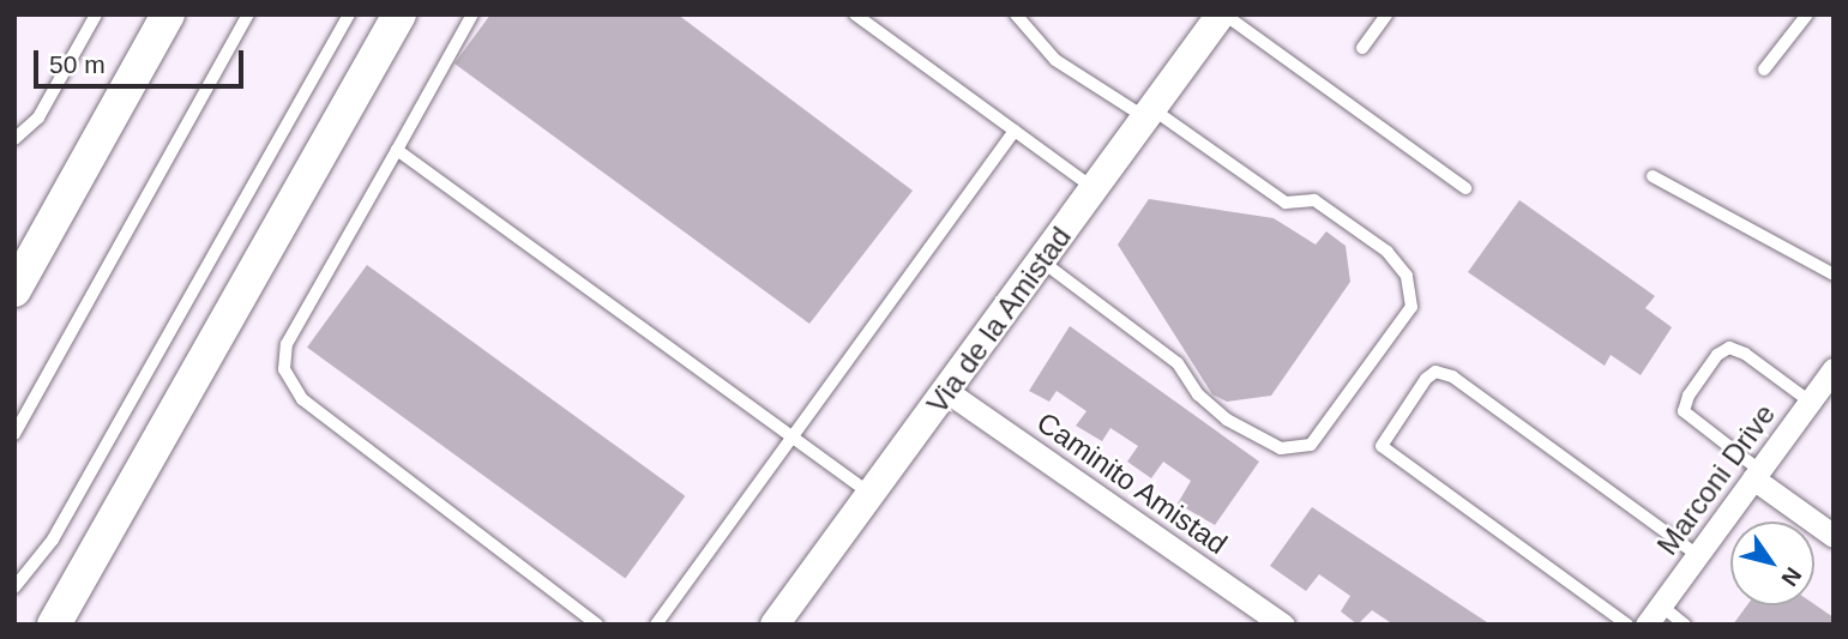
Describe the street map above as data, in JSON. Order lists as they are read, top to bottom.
{
  "streets": {
    "street": ["Via de la Amistad", "Marconi Drive", "Caminito Amistad"]
  },
  "crossings": [
    ["Via de la Amistad", "Caminito Amistad"]
  ],
  "scale_bar": "50 m",
  "north": "bottom right"
}
